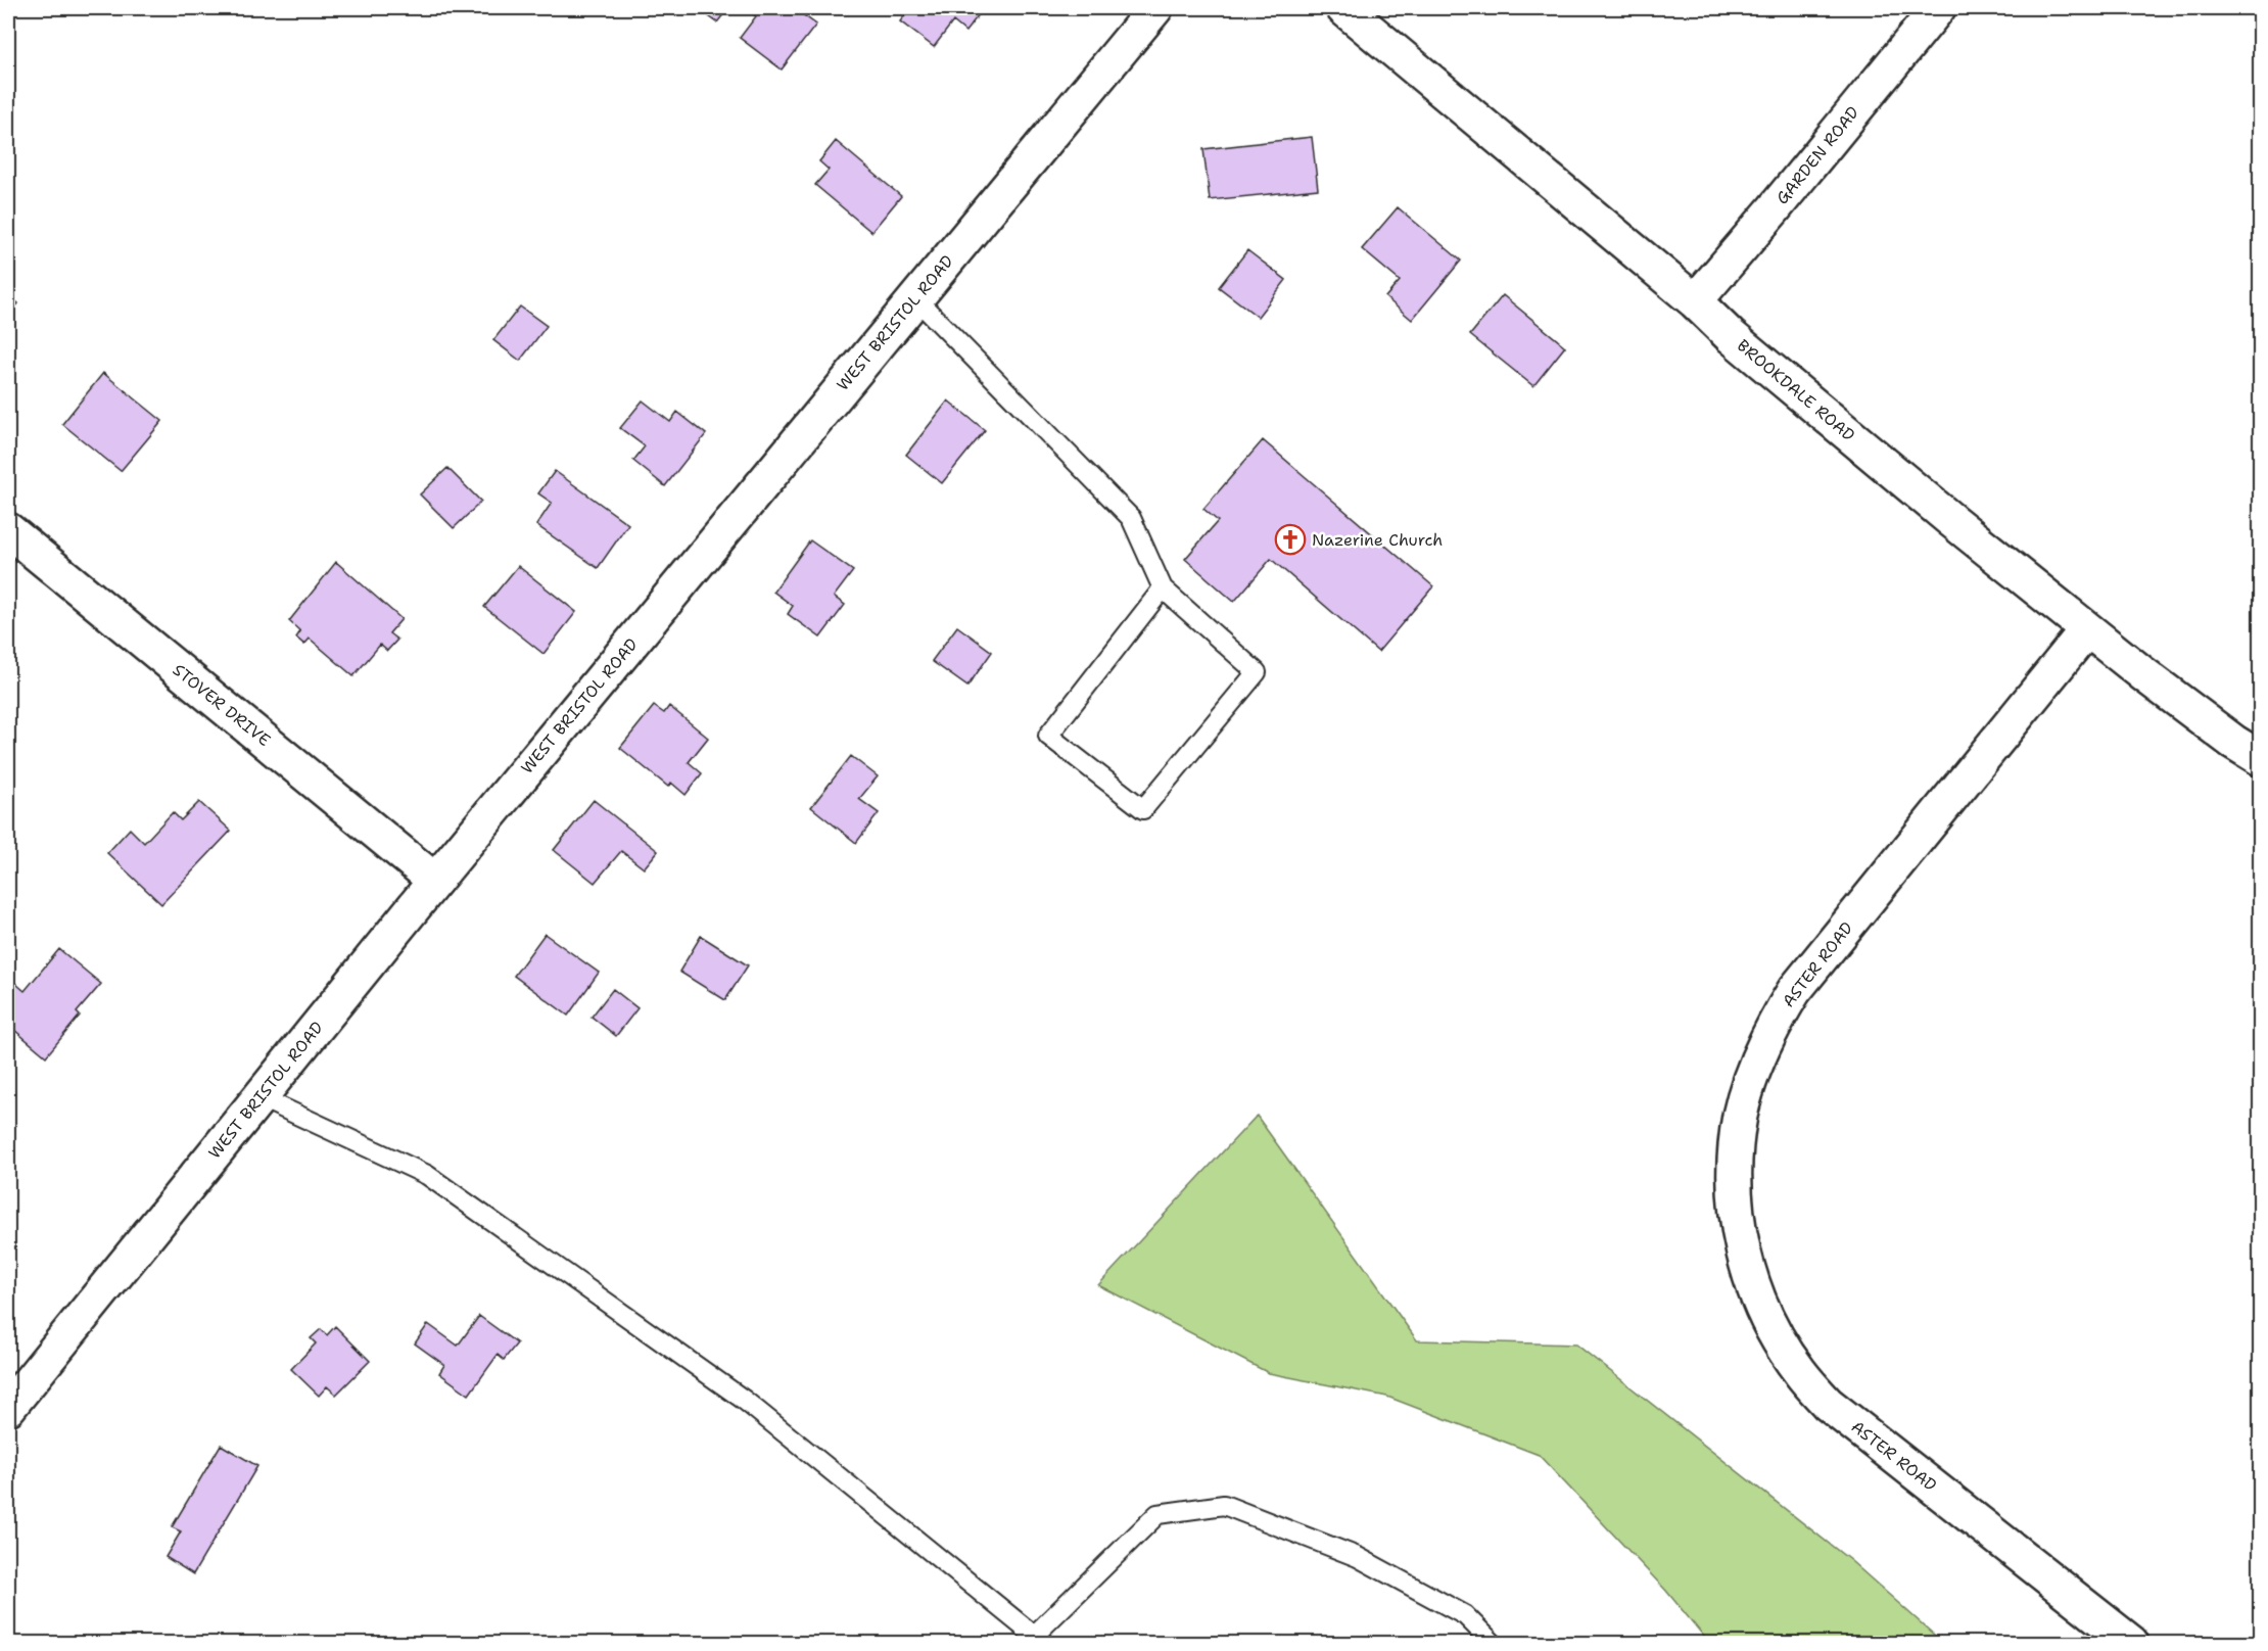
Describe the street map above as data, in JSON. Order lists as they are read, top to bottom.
{
  "streets": {
    "street": [
      "GARDEN ROAD",
      "WEST BRISTOL ROAD",
      "BROOKDALE ROAD",
      "STOVER DRIVE",
      "ASTER ROAD"
    ]
  },
  "crossings": [
    ["GARDEN ROAD", "BROOKDALE ROAD"],
    ["WEST BRISTOL ROAD", "STOVER DRIVE"],
    ["BROOKDALE ROAD", "ASTER ROAD"]
  ],
  "places": {
    "church": ["Nazerine Church"]
  }
}
